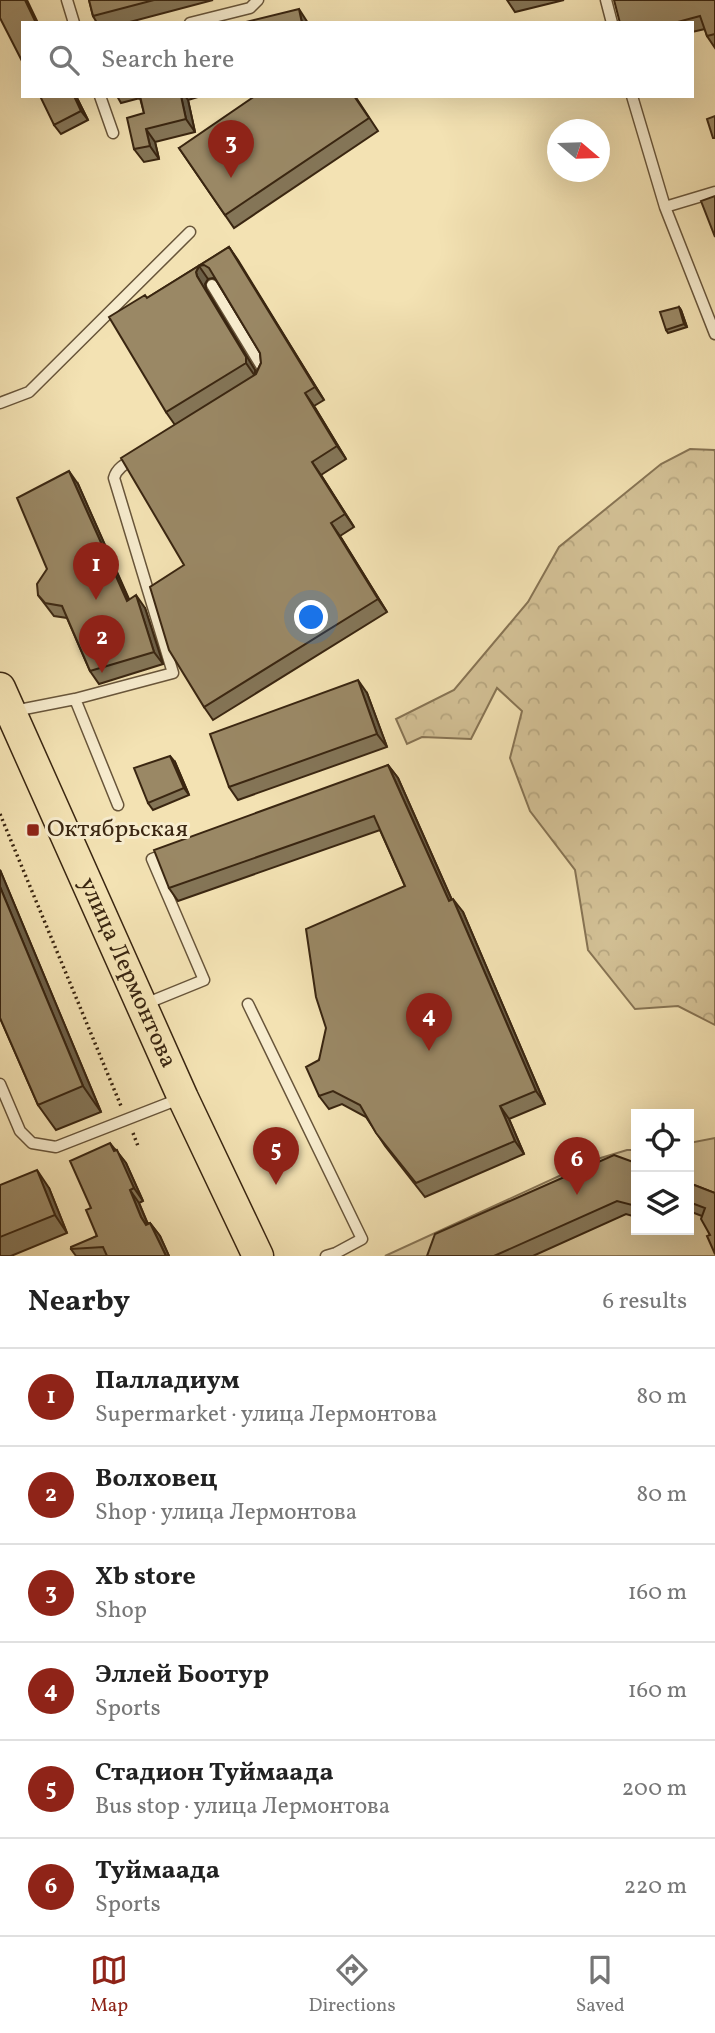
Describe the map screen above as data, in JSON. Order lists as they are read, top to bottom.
{
  "streets": {
    "main road": ["улица Лермонтова"]
  },
  "places": {
    "transit": ["Октябрьская"]
  },
  "north": "right",
  "page": {
    "search": "Search here",
    "pins": [
      "3",
      "1",
      "2",
      "4",
      "5",
      "6"
    ],
    "heading": ["Nearby", "6 results"],
    "list": [
      {
        "mark": "1",
        "name": "Палладиум",
        "note": "Supermarket · улица Лермонтова",
        "value": "80 m"
      },
      {
        "mark": "2",
        "name": "Волховец",
        "note": "Shop · улица Лермонтова",
        "value": "80 m"
      },
      {
        "mark": "3",
        "name": "Xb store",
        "note": "Shop",
        "value": "160 m"
      },
      {
        "mark": "4",
        "name": "Эллей Боотур",
        "note": "Sports",
        "value": "160 m"
      },
      {
        "mark": "5",
        "name": "Стадион Туймаада",
        "note": "Bus stop · улица Лермонтова",
        "value": "200 m"
      },
      {
        "mark": "6",
        "name": "Туймаада",
        "note": "Sports",
        "value": "220 m"
      }
    ],
    "nav": ["Map", "Directions", "Saved"]
  }
}
